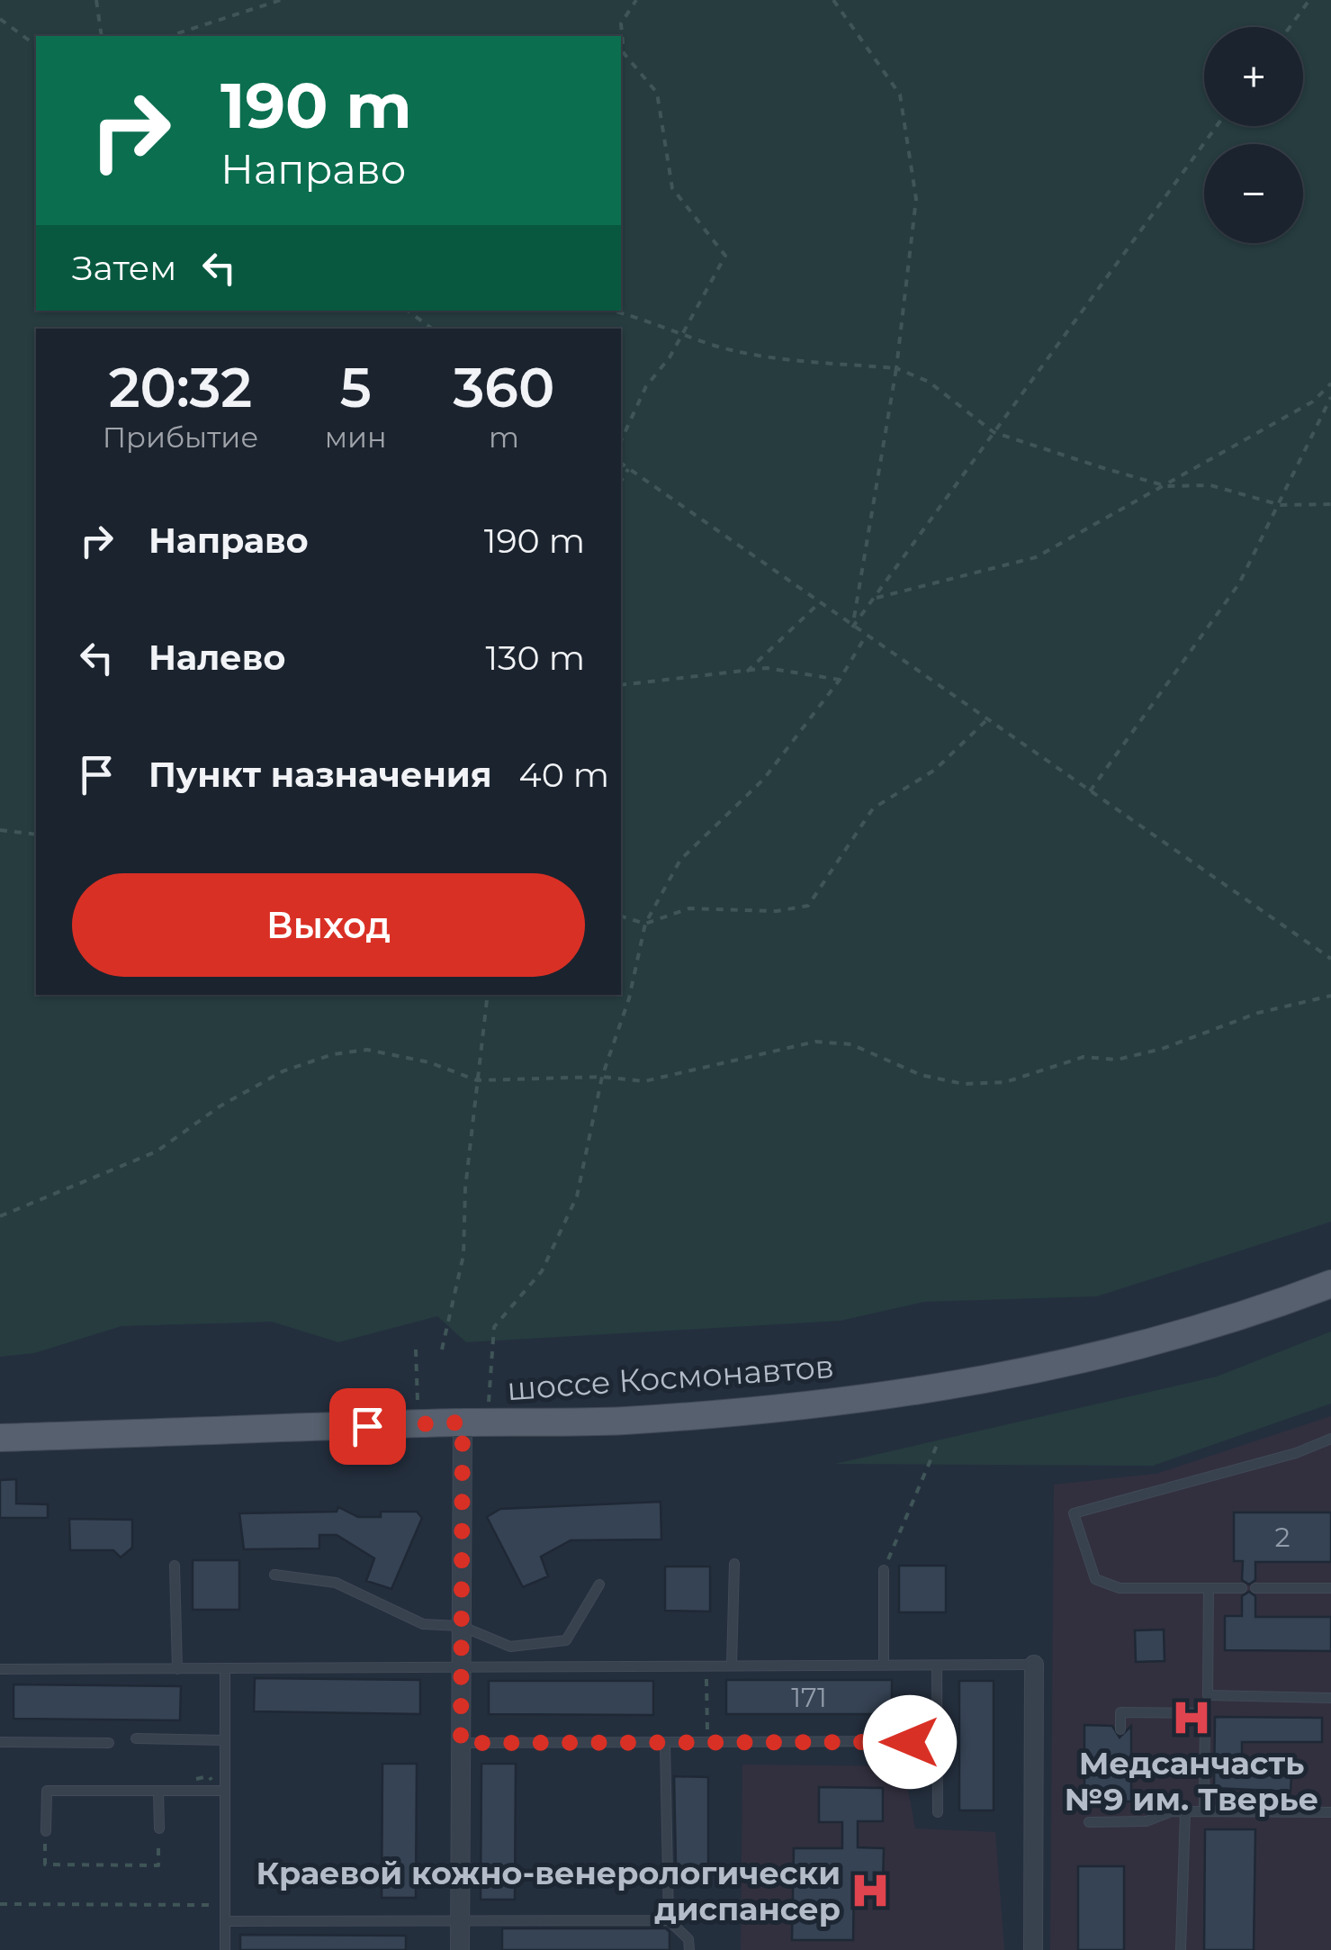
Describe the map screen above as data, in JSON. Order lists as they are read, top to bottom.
{
  "streets": {
    "main road": ["шоссе Космонавтов"]
  },
  "places": {
    "hospital": ["Медсанчасть №9 им. Тверье", "Краевой кожно-венерологически диспансер"]
  },
  "house_numbers": ["2", "171"],
  "page": {
    "map_buttons": ["+", "−"],
    "turn": ["190 m", "Направо"],
    "then": "Затем",
    "eta": [
      "20:32",
      "Прибытие",
      "5",
      "мин",
      "360",
      "m"
    ],
    "list": [
      {
        "name": "Направо",
        "value": "190 m"
      },
      {
        "name": "Налево",
        "value": "130 m"
      },
      {
        "name": "Пункт назначения",
        "value": "40 m"
      }
    ],
    "buttons": "Выход"
  }
}
